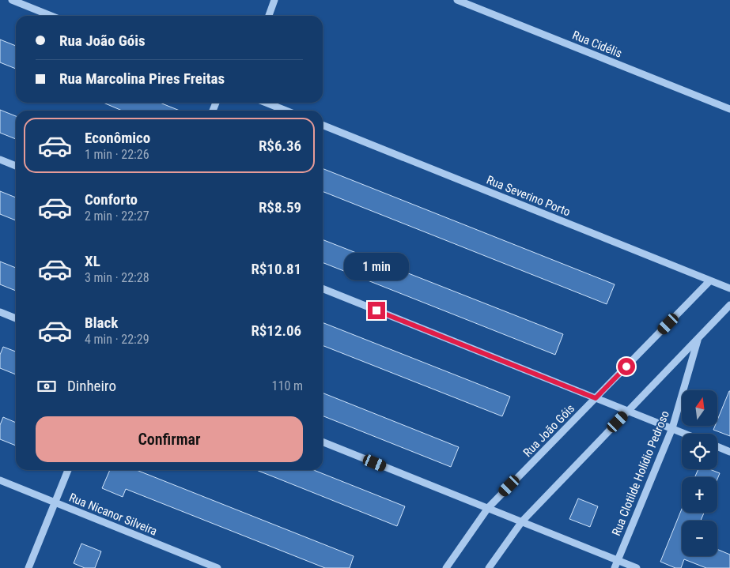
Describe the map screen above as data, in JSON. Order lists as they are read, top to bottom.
{
  "streets": {
    "street": [
      "Rua Cidélis",
      "Rua Severino Porto",
      "Rua João Góis",
      "Rua Clotilde Holídio Pedroso",
      "Rua Nicanor Silveira"
    ]
  },
  "crossings": [
    ["Rua Severino Porto", "Rua João Góis"]
  ],
  "north": "top",
  "page": {
    "banner": ["Rua João Góis", "Rua Marcolina Pires Freitas"],
    "list": [
      {
        "name": "Econômico",
        "note": "1 min · 22:26",
        "value": "R$6.36"
      },
      {
        "name": "Conforto",
        "note": "2 min · 22:27",
        "value": "R$8.59"
      },
      {
        "name": "XL",
        "note": "3 min · 22:28",
        "value": "R$10.81"
      },
      {
        "name": "Black",
        "note": "4 min · 22:29",
        "value": "R$12.06"
      }
    ],
    "bubble": "1 min",
    "pay": ["Dinheiro", "110 m"],
    "map_buttons": ["+", "−"],
    "buttons": "Confirmar"
  }
}
